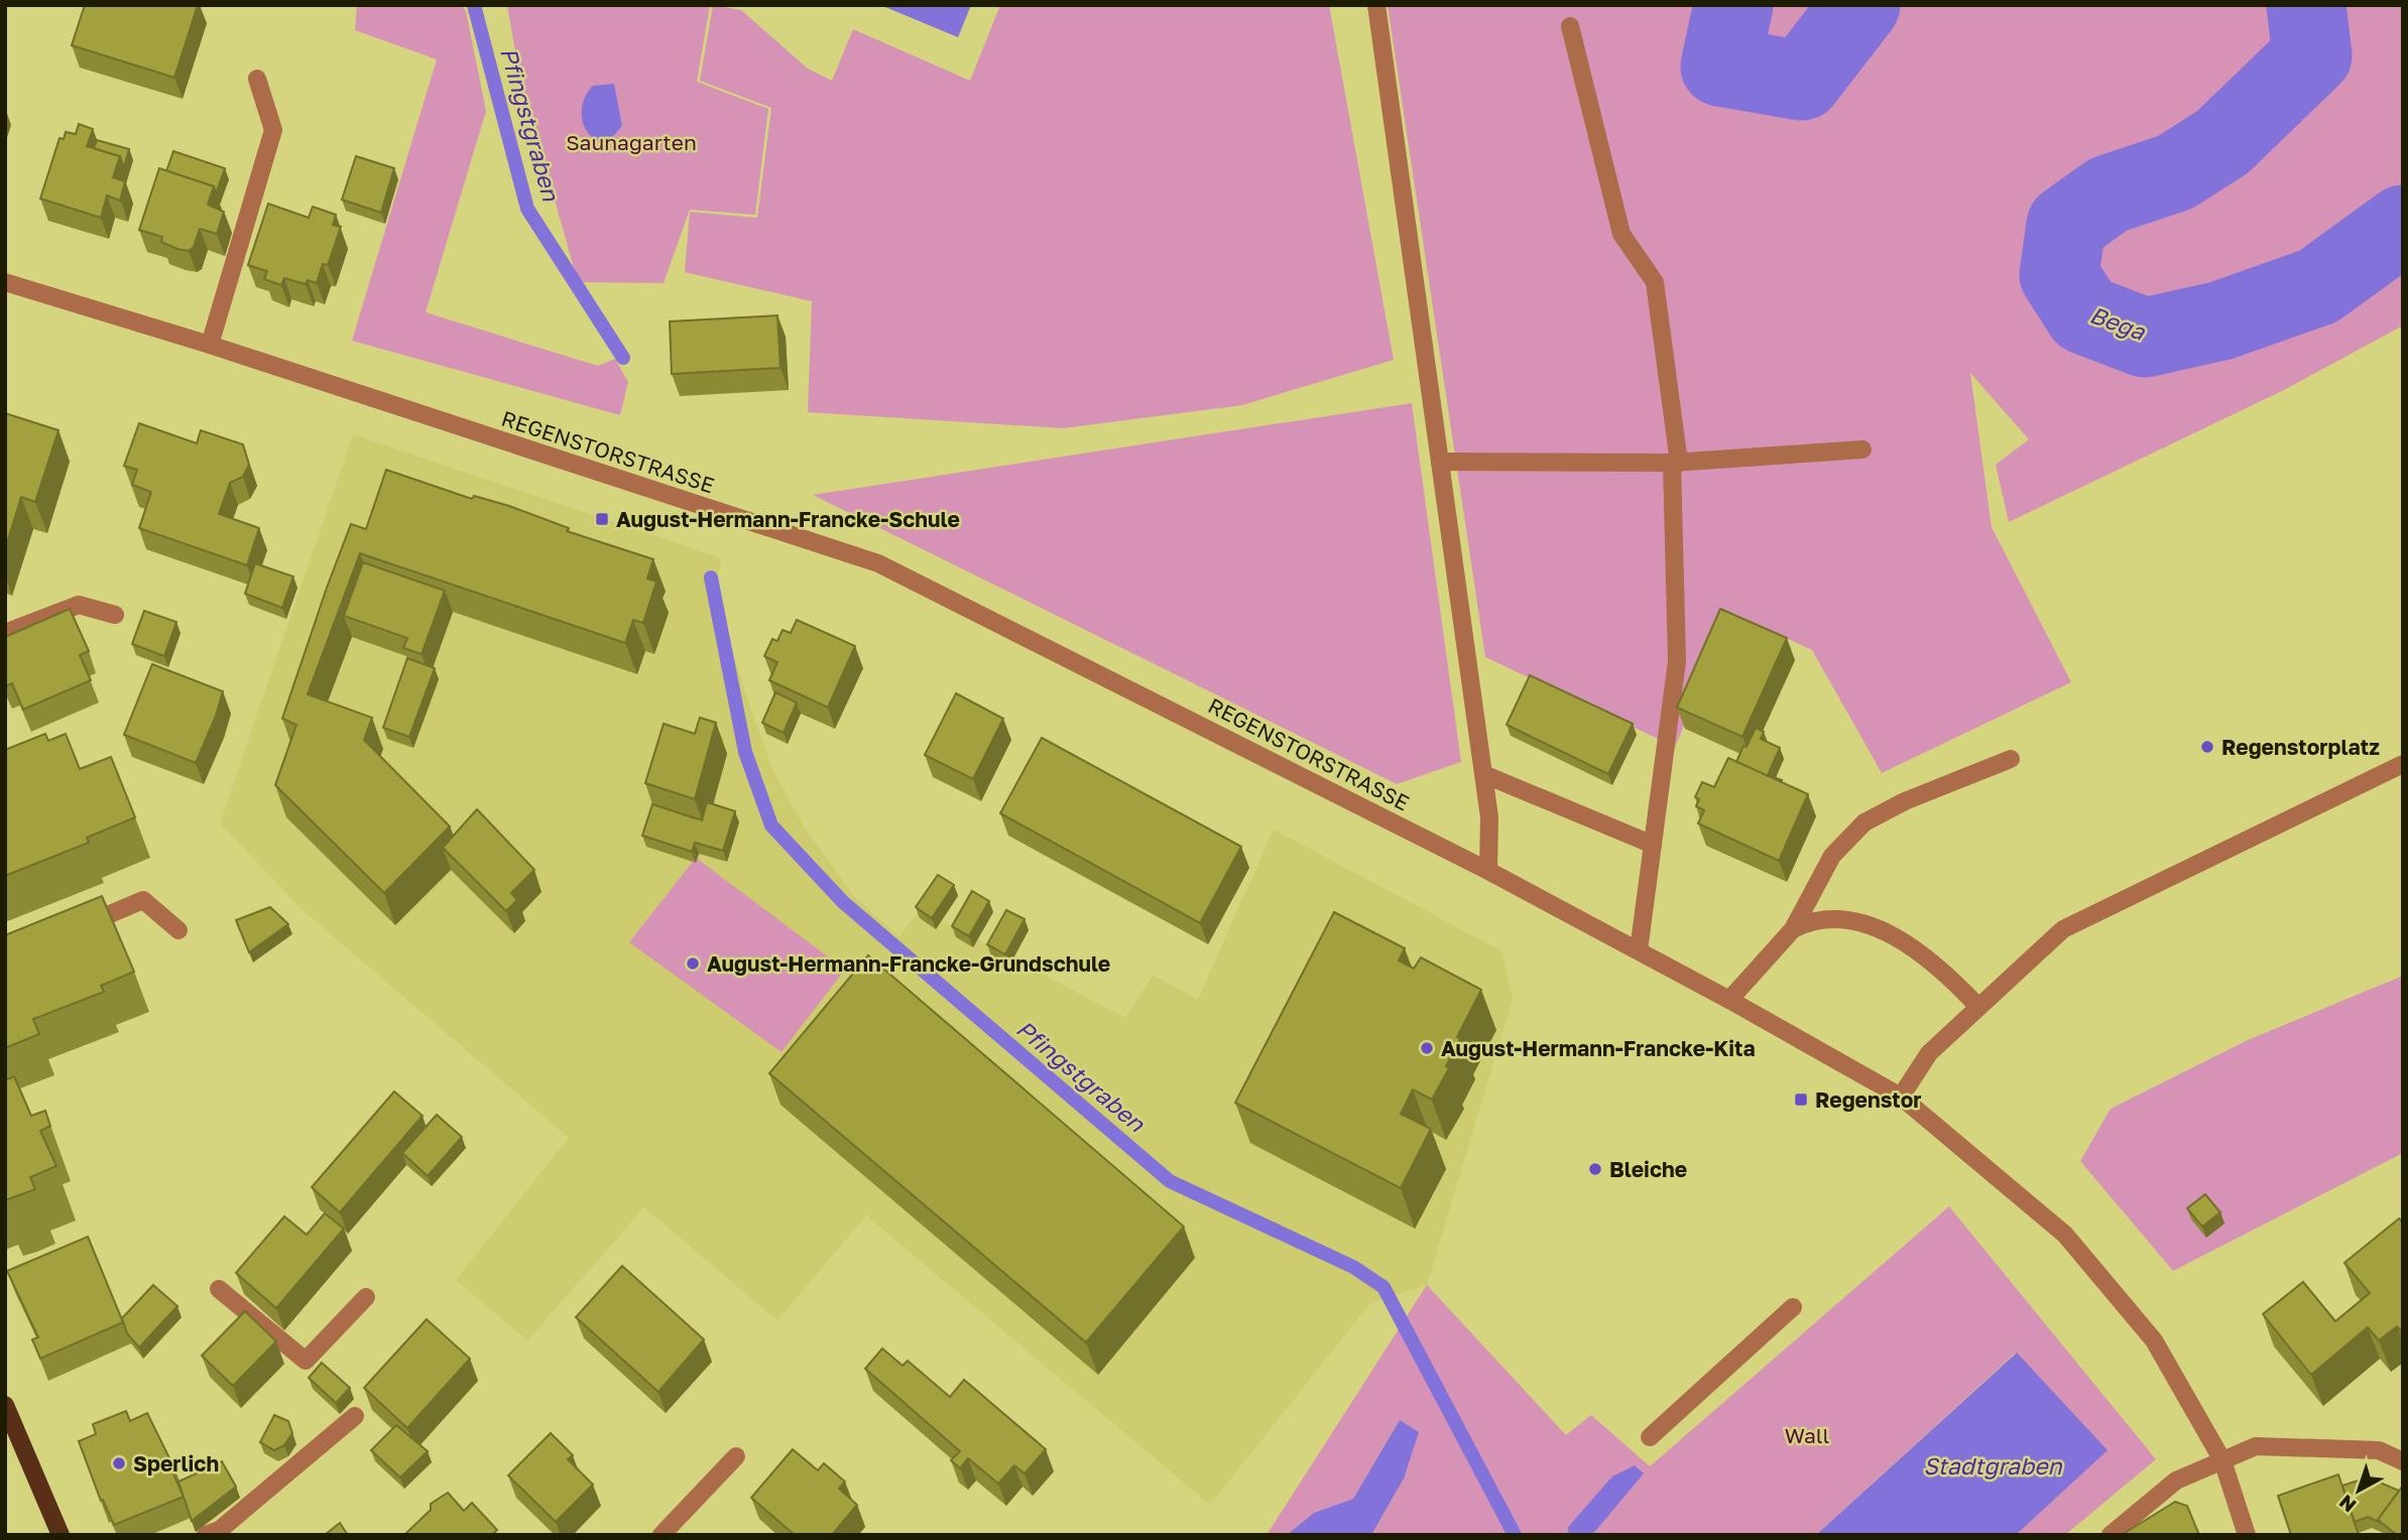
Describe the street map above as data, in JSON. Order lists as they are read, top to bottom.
{
  "streets": {
    "street": ["REGENSTORSTRASSE"]
  },
  "water": ["Pfingstgraben", "Bega", "Stadtgraben"],
  "parks": ["Saunagarten", "Wall"],
  "places": {
    "transit": ["August-Hermann-Francke-Schule", "Regenstor"],
    "other": [
      "Regenstorplatz",
      "August-Hermann-Francke-Grundschule",
      "August-Hermann-Francke-Kita",
      "Bleiche",
      "Sperlich"
    ]
  },
  "north": "bottom left"
}
